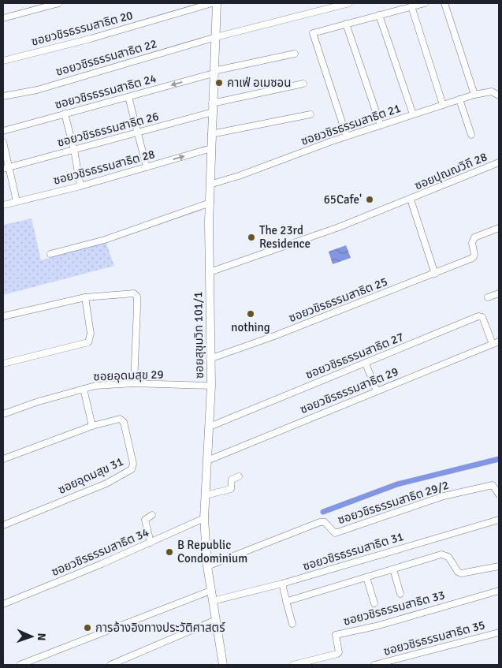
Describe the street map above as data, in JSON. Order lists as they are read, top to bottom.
{
  "streets": {
    "street": [
      "ซอยวชิรธรรมสาธิต 20",
      "ซอยวชิรธรรมสาธิต 22",
      "ซอยวชิรธรรมสาธิต 24",
      "ซอยวชิรธรรมสาธิต 21",
      "ซอยวชิรธรรมสาธิต 26",
      "ซอยวชิรธรรมสาธิต 28",
      "ซอยปุณณวิถี 28",
      "ซอยวชิรธรรมสาธิต 25",
      "ซอยสุขุมวิท 101/1",
      "ซอยวชิรธรรมสาธิต 27",
      "ซอยอุดมสุข 29",
      "ซอยวชิรธรรมสาธิต 29",
      "ซอยอุดมสุข 31",
      "ซอยวชิรธรรมสาธิต 29/2",
      "ซอยวชิรธรรมสาธิต 31",
      "ซอยวชิรธรรมสาธิต 34",
      "ซอยวชิรธรรมสาธิต 33",
      "ซอยวชิรธรรมสาธิต 35"
    ]
  },
  "crossings": [
    ["ซอยวชิรธรรมสาธิต 22", "ซอยสุขุมวิท 101/1"],
    ["ซอยวชิรธรรมสาธิต 24", "ซอยสุขุมวิท 101/1"],
    ["ซอยวชิรธรรมสาธิต 21", "ซอยสุขุมวิท 101/1"],
    ["ซอยวชิรธรรมสาธิต 26", "ซอยสุขุมวิท 101/1"],
    ["ซอยวชิรธรรมสาธิต 28", "ซอยสุขุมวิท 101/1"],
    ["ซอยปุณณวิถี 28", "ซอยสุขุมวิท 101/1"],
    ["ซอยวชิรธรรมสาธิต 25", "ซอยสุขุมวิท 101/1"],
    ["ซอยสุขุมวิท 101/1", "ซอยวชิรธรรมสาธิต 27"],
    ["ซอยสุขุมวิท 101/1", "ซอยอุดมสุข 29"],
    ["ซอยสุขุมวิท 101/1", "ซอยวชิรธรรมสาธิต 29"],
    ["ซอยสุขุมวิท 101/1", "ซอยวชิรธรรมสาธิต 29/2"],
    ["ซอยสุขุมวิท 101/1", "ซอยวชิรธรรมสาธิต 31"],
    ["ซอยสุขุมวิท 101/1", "ซอยวชิรธรรมสาธิต 34"],
    ["ซอยวชิรธรรมสาธิต 27", "ซอยวชิรธรรมสาธิต 29"]
  ],
  "places": [
    "คาเฟ่ อเมซอน",
    "65Cafe'",
    "The 23rd Residence",
    "nothing",
    "B Republic Condominium",
    "การอ้างอิงทางประวัติศาสตร์"
  ],
  "north": "right"
}
